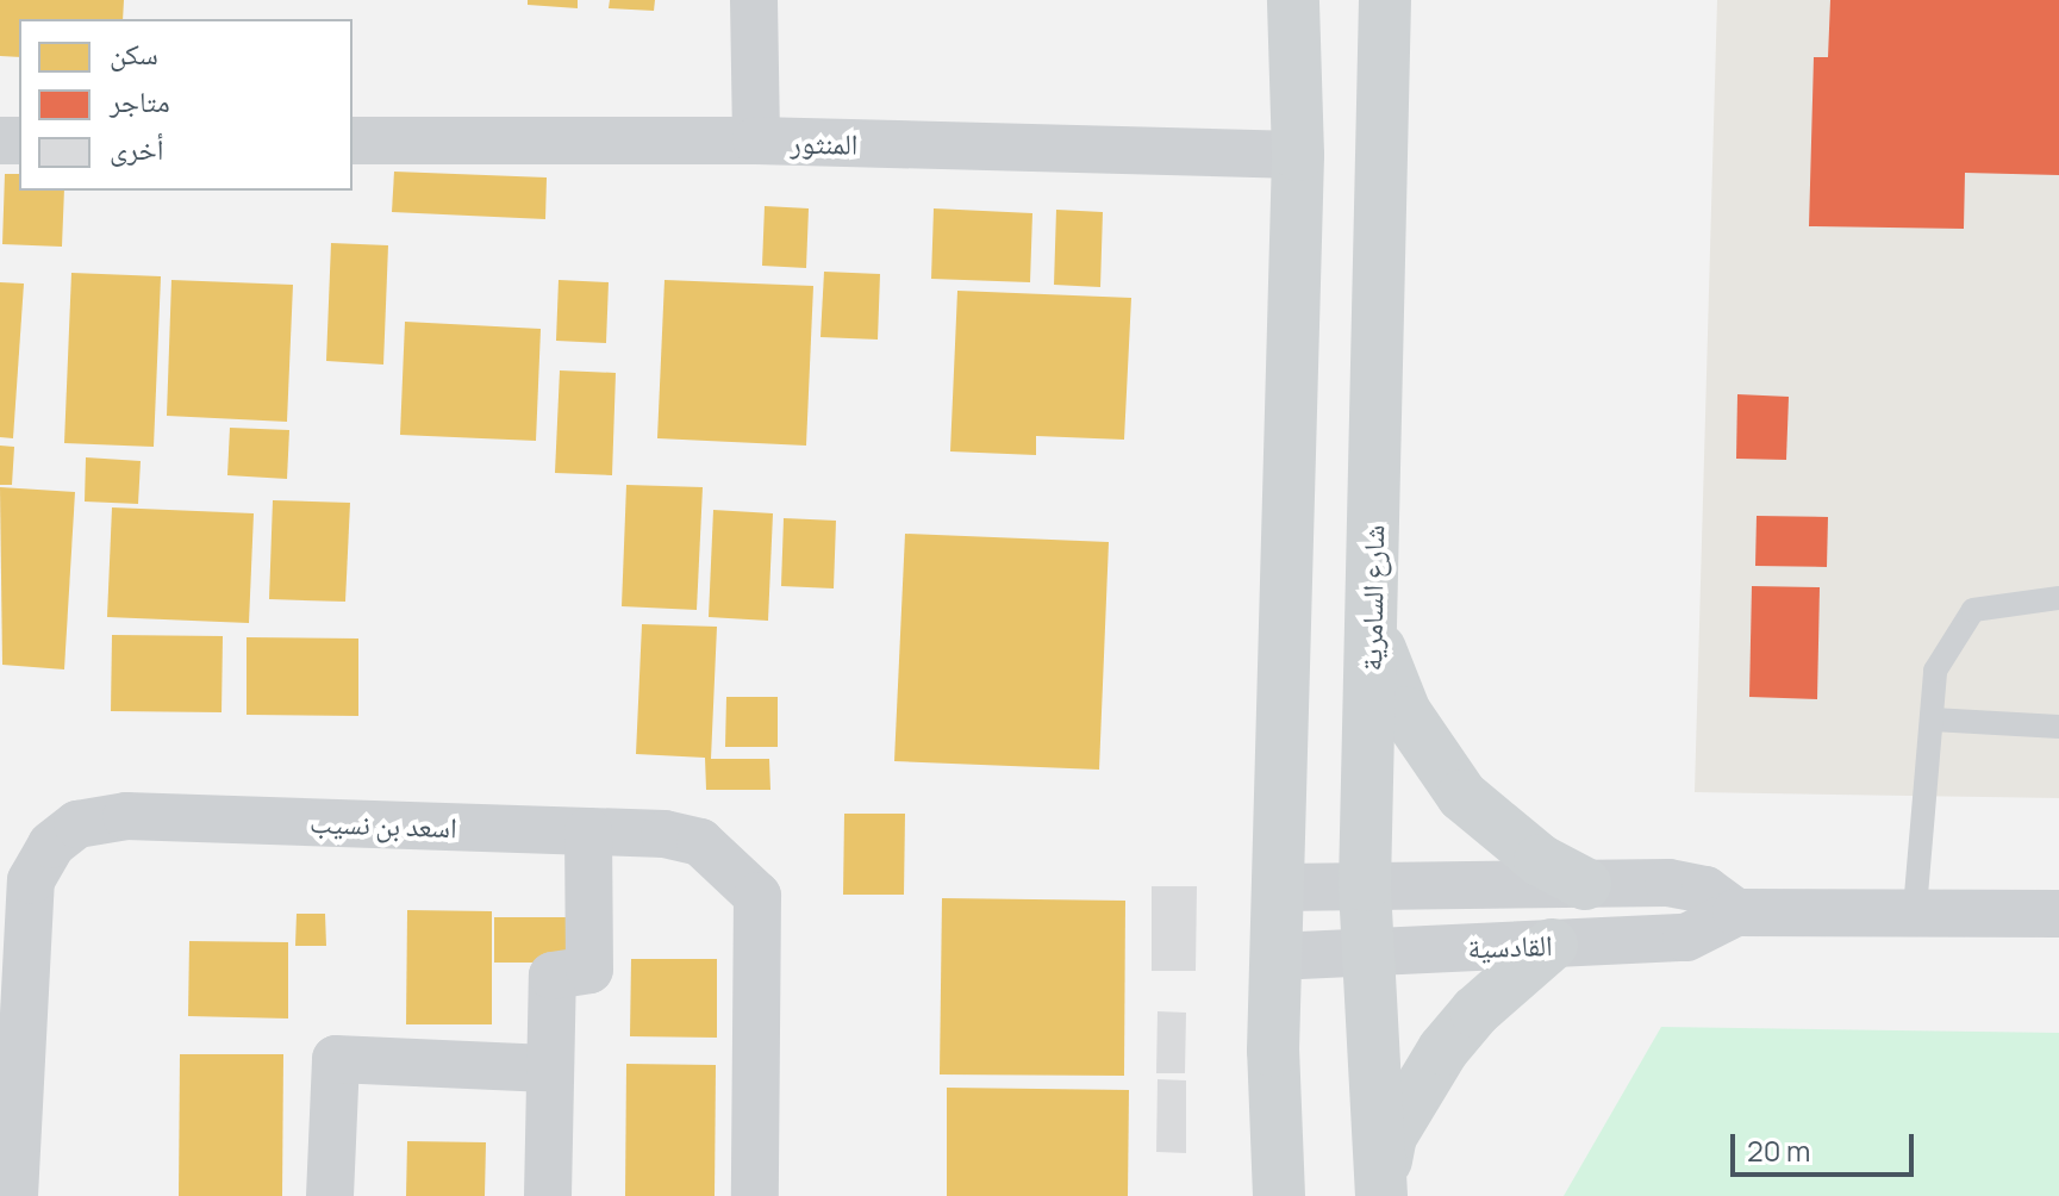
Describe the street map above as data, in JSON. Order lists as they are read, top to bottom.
{
  "streets": {
    "street": [
      "المنثور",
      "شارع السامرية",
      "اسعد بن نسيب",
      "القادسية"
    ]
  },
  "crossings": [
    ["شارع السامرية", "القادسية"]
  ],
  "legend": ["سكن", "متاجر", "أخرى"],
  "scale_bar": "20 m"
}
